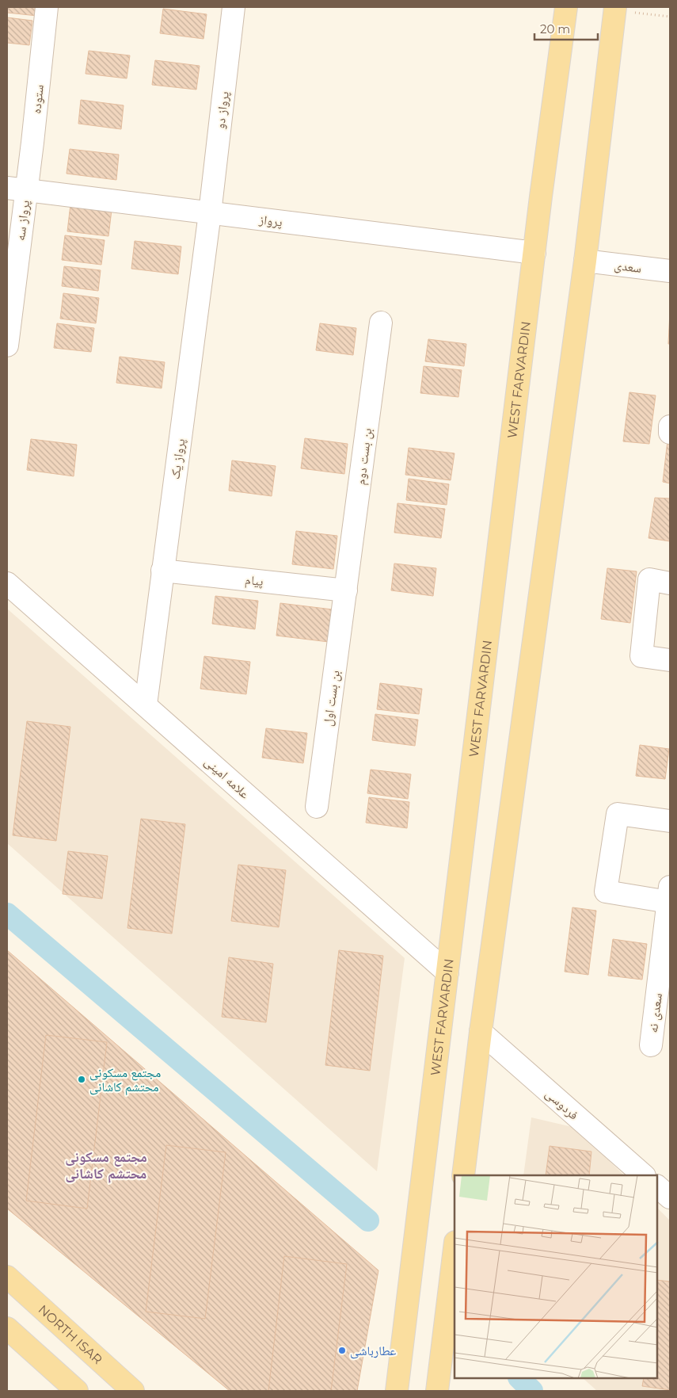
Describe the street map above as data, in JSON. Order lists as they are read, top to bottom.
{
  "streets": {
    "main road": ["WEST FARVARDIN", "NORTH ISAR"],
    "street": [
      "ستوده",
      "پرواز دو",
      "پرواز سه",
      "پرواز",
      "سعدی",
      "بن بست دوم",
      "پرواز یک",
      "پیام",
      "بن بست اول",
      "علامه امینی",
      "سعدی نه",
      "فردوسی"
    ]
  },
  "crossings": [
    ["ستوده", "پرواز سه"],
    ["ستوده", "پرواز"],
    ["پرواز دو", "پرواز"],
    ["پرواز دو", "پرواز یک"],
    ["پرواز سه", "پرواز"],
    ["پرواز", "WEST FARVARDIN"],
    ["پرواز", "پرواز یک"],
    ["WEST FARVARDIN", "علامه امینی"],
    ["بن بست دوم", "پیام"],
    ["بن بست دوم", "بن بست اول"],
    ["پرواز یک", "پیام"],
    ["پرواز یک", "علامه امینی"],
    ["پیام", "بن بست اول"]
  ],
  "districts": ["مجتمع مسکونی محتشم کاشانی"],
  "places": ["مجتمع مسکونی محتشم کاشانی", "عطارباشی"],
  "scale_bar": "20 m"
}
